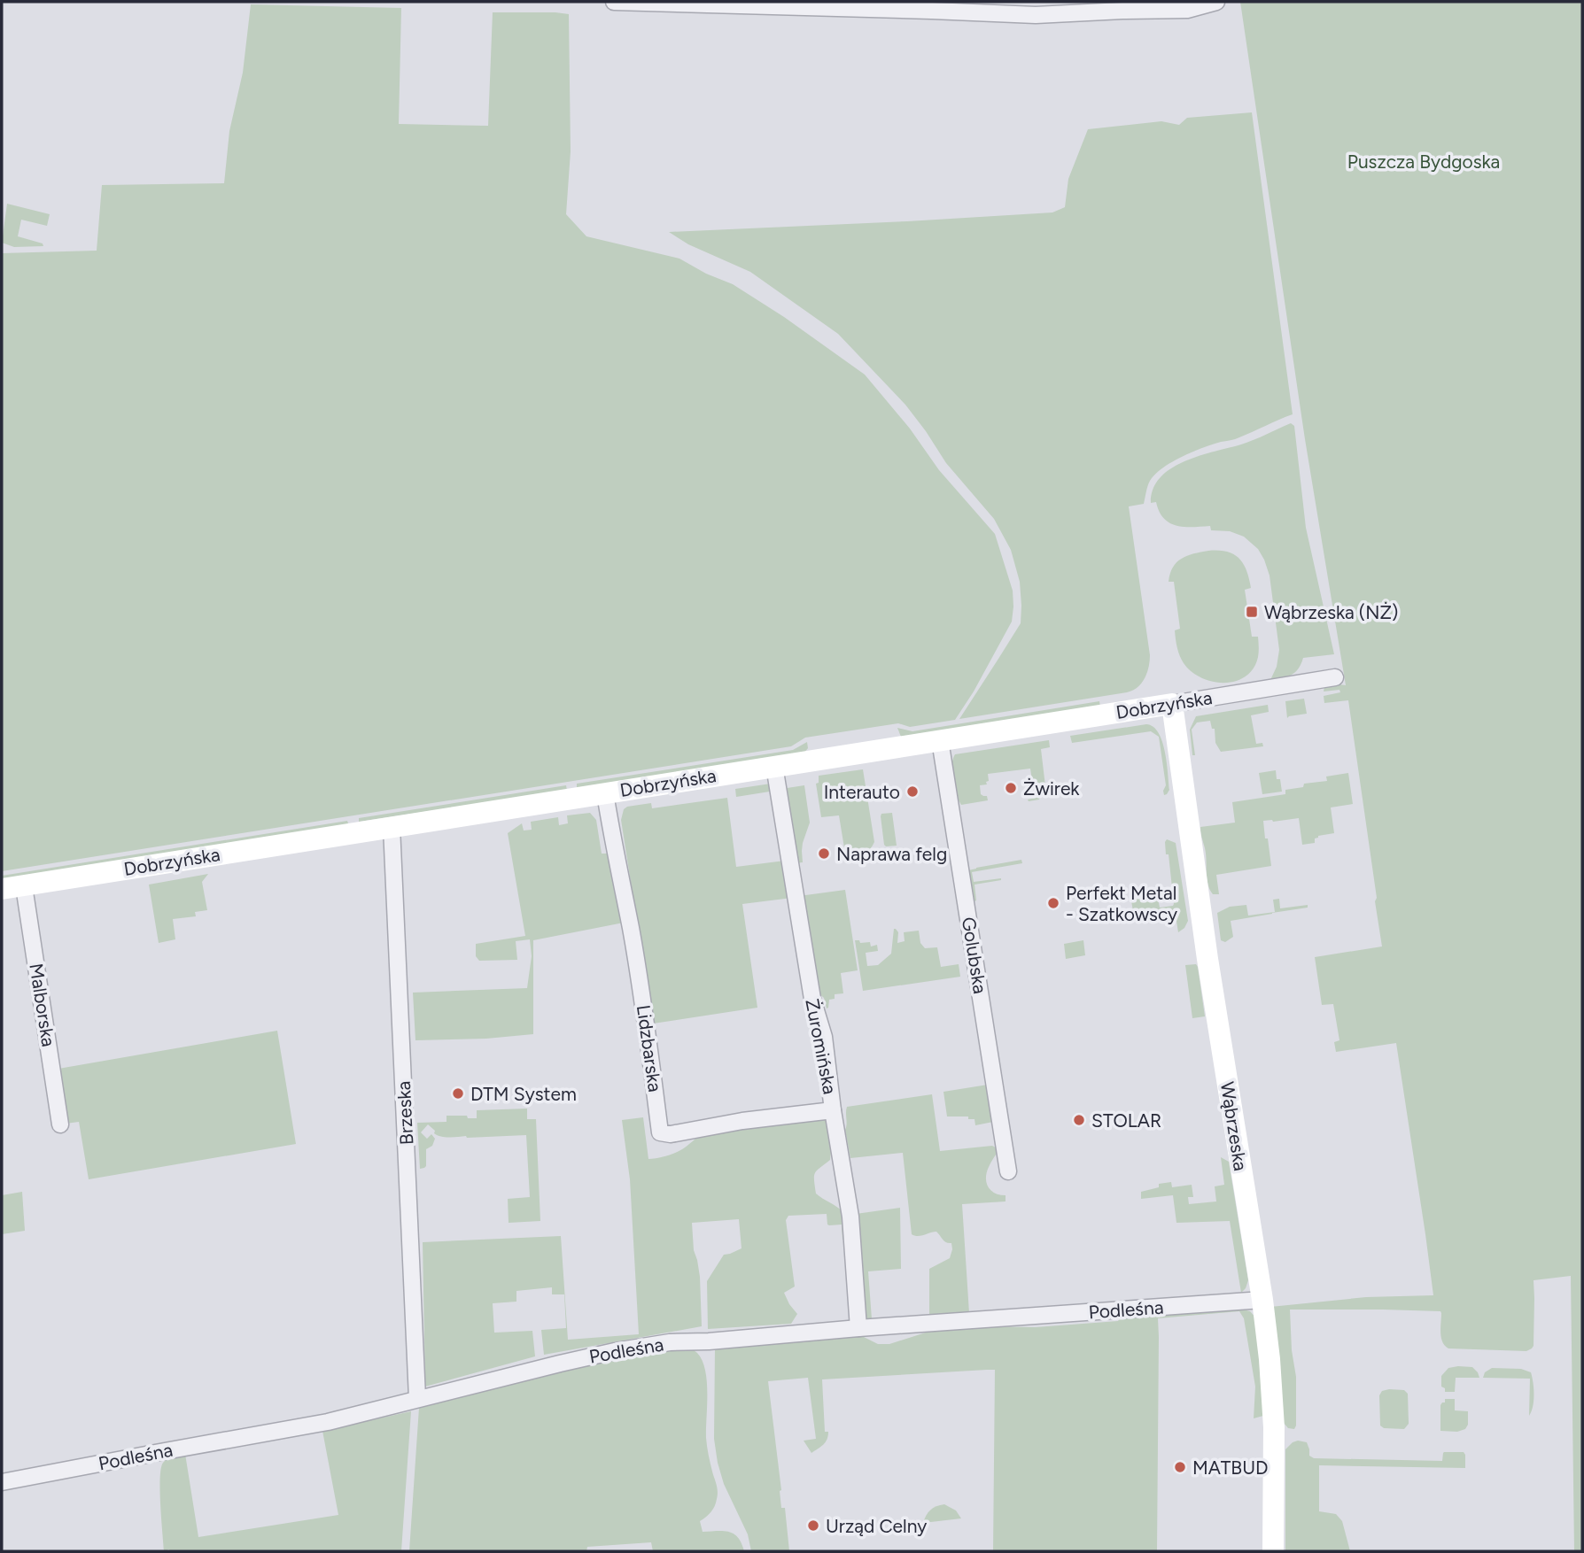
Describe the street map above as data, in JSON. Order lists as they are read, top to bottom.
{
  "streets": {
    "street": [
      "Dobrzyńska",
      "Golubska",
      "Malborska",
      "Żuromińska",
      "Lidzbarska",
      "Brzeska",
      "Wąbrzeska",
      "Podleśna"
    ]
  },
  "crossings": [
    ["Dobrzyńska", "Golubska"],
    ["Dobrzyńska", "Malborska"],
    ["Dobrzyńska", "Żuromińska"],
    ["Dobrzyńska", "Lidzbarska"],
    ["Dobrzyńska", "Brzeska"],
    ["Dobrzyńska", "Wąbrzeska"],
    ["Żuromińska", "Lidzbarska"],
    ["Żuromińska", "Podleśna"],
    ["Brzeska", "Podleśna"],
    ["Wąbrzeska", "Podleśna"]
  ],
  "parks": ["Puszcza Bydgoska"],
  "places": {
    "transit": ["Wąbrzeska (NŻ)"],
    "other": [
      "Żwirek",
      "Interauto",
      "Naprawa felg",
      "Perfekt Metal - Szatkowscy",
      "DTM System",
      "STOLAR",
      "MATBUD",
      "Urząd Celny"
    ]
  }
}
